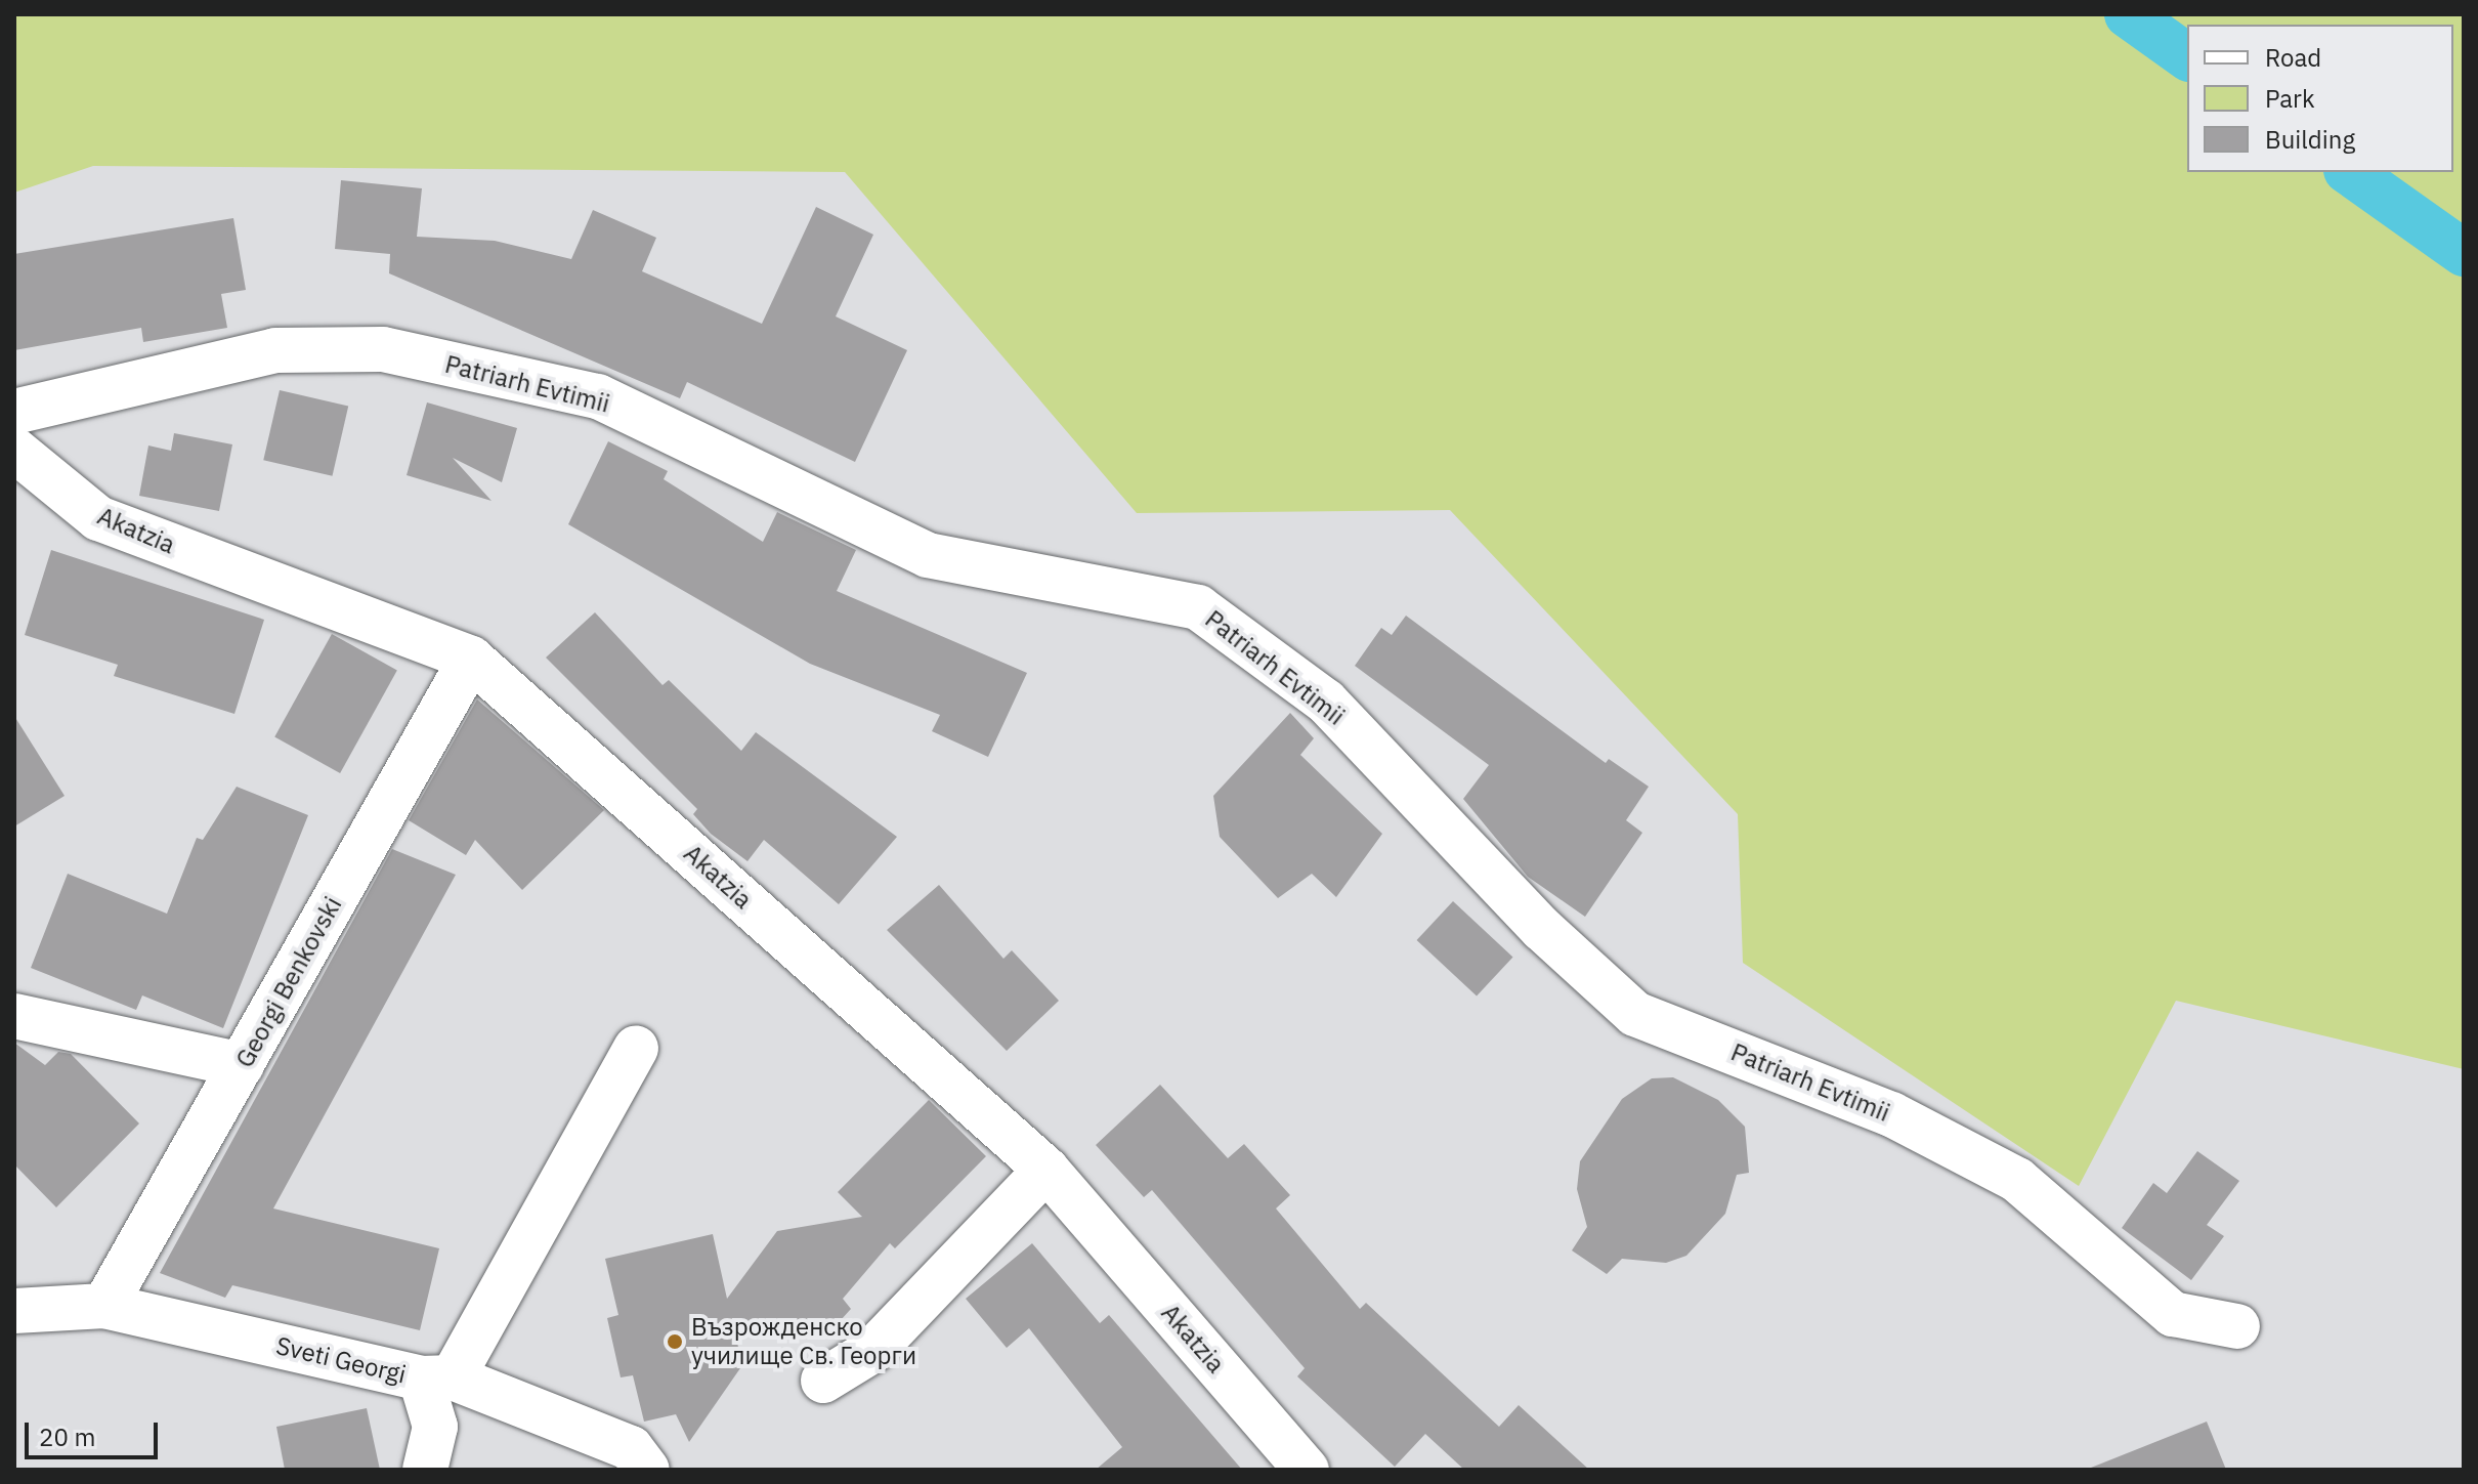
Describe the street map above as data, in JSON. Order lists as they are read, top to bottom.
{
  "streets": {
    "street": [
      "Patriarh Evtimii",
      "Akatzia",
      "Georgi Benkovski",
      "Sveti Georgi"
    ]
  },
  "crossings": [
    ["Akatzia", "Georgi Benkovski"],
    ["Georgi Benkovski", "Sveti Georgi"]
  ],
  "places": ["Възрожденско училище Св. Георги"],
  "legend": ["Road", "Park", "Building"],
  "scale_bar": "20 m"
}
